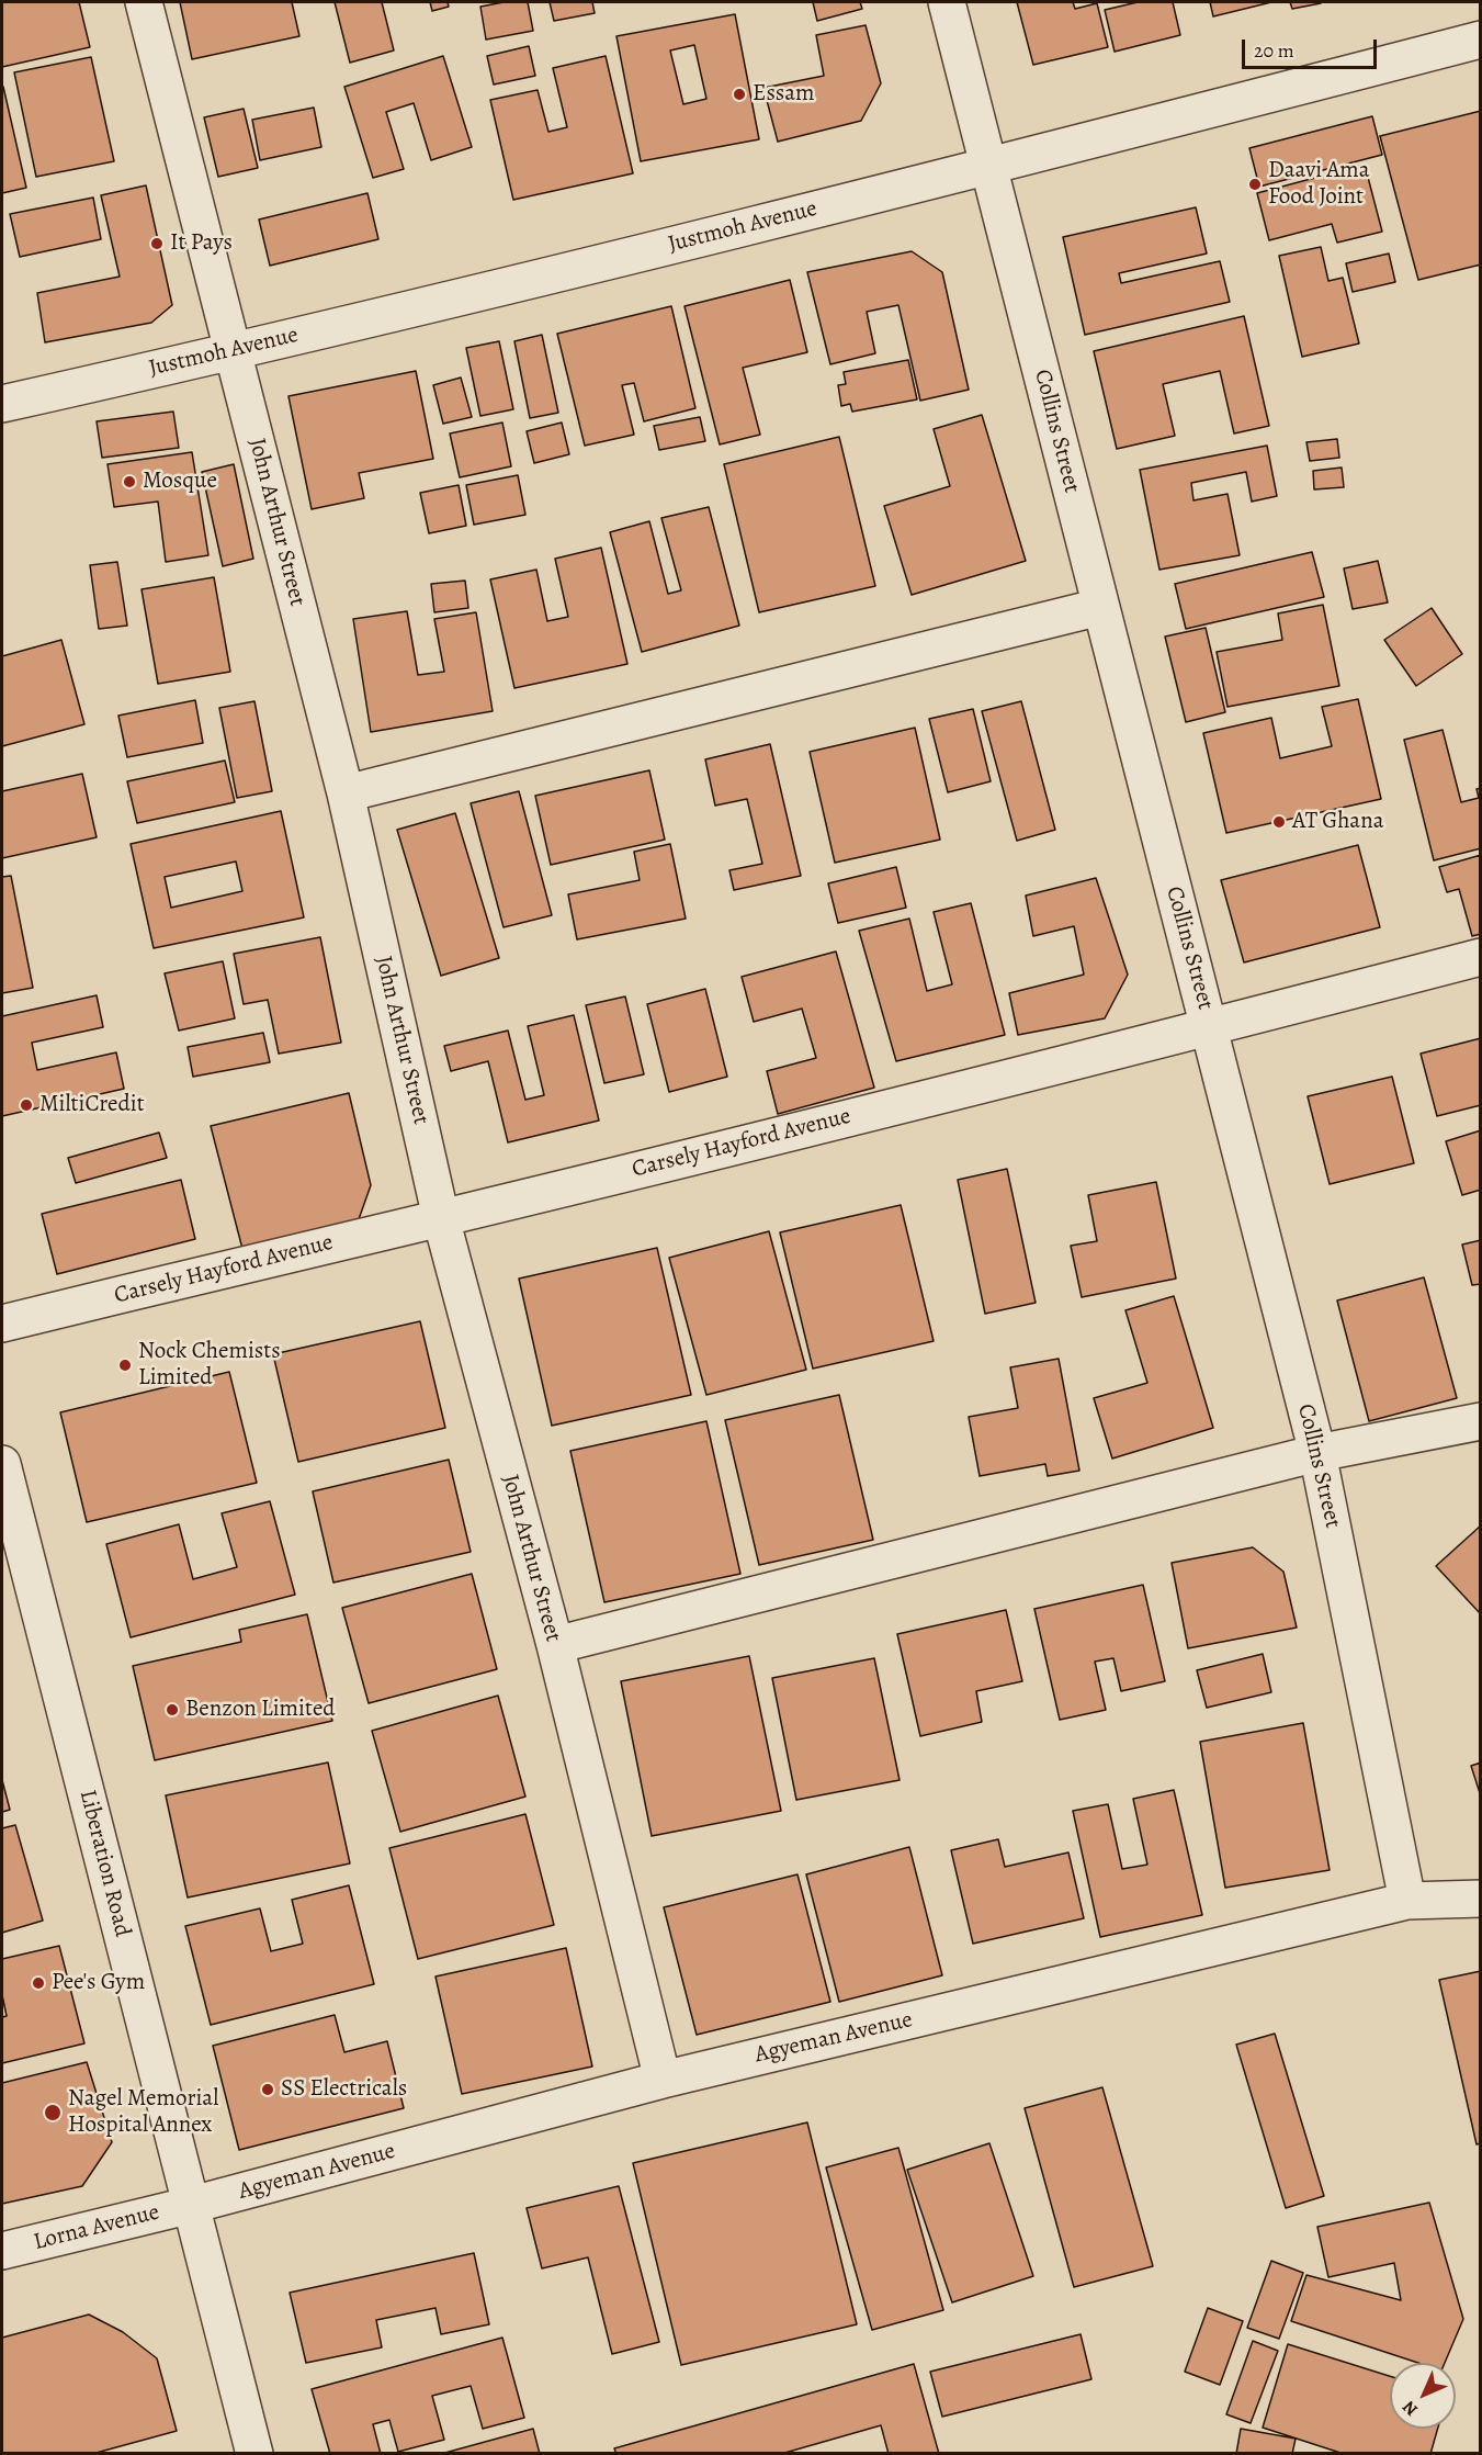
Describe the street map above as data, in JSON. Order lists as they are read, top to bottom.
{
  "streets": {
    "street": [
      "Justmoh Avenue",
      "Collins Street",
      "John Arthur Street",
      "Carsely Hayford Avenue",
      "Liberation Road",
      "Agyeman Avenue",
      "Lorna Avenue"
    ]
  },
  "crossings": [
    ["Justmoh Avenue", "Collins Street"],
    ["Justmoh Avenue", "John Arthur Street"],
    ["Collins Street", "Carsely Hayford Avenue"],
    ["Collins Street", "Agyeman Avenue"],
    ["John Arthur Street", "Carsely Hayford Avenue"],
    ["John Arthur Street", "Agyeman Avenue"],
    ["Liberation Road", "Agyeman Avenue"],
    ["Liberation Road", "Lorna Avenue"],
    ["Agyeman Avenue", "Lorna Avenue"]
  ],
  "places": [
    "Essam",
    "Daavi Ama Food Joint",
    "It Pays",
    "Mosque",
    "AT Ghana",
    "MiltiCredit",
    "Nock Chemists Limited",
    "Benzon Limited",
    "Pee's Gym",
    "SS Electricals",
    "Nagel Memorial Hospital Annex"
  ],
  "scale_bar": "20 m",
  "north": "bottom left"
}
